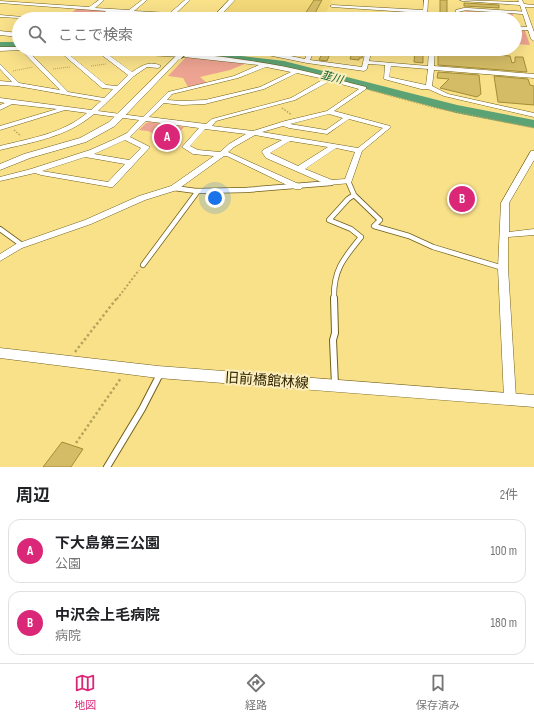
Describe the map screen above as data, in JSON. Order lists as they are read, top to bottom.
{
  "streets": {
    "street": ["旧前橋館林線"]
  },
  "water": ["韮川"],
  "page": {
    "search": "ここで検索",
    "pins": ["A", "B"],
    "heading": ["周辺", "2件"],
    "list": [
      {
        "mark": "A",
        "name": "下大島第三公園",
        "note": "公園",
        "value": "100 m"
      },
      {
        "mark": "B",
        "name": "中沢会上毛病院",
        "note": "病院",
        "value": "180 m"
      }
    ],
    "nav": ["地図", "経路", "保存済み"]
  }
}
